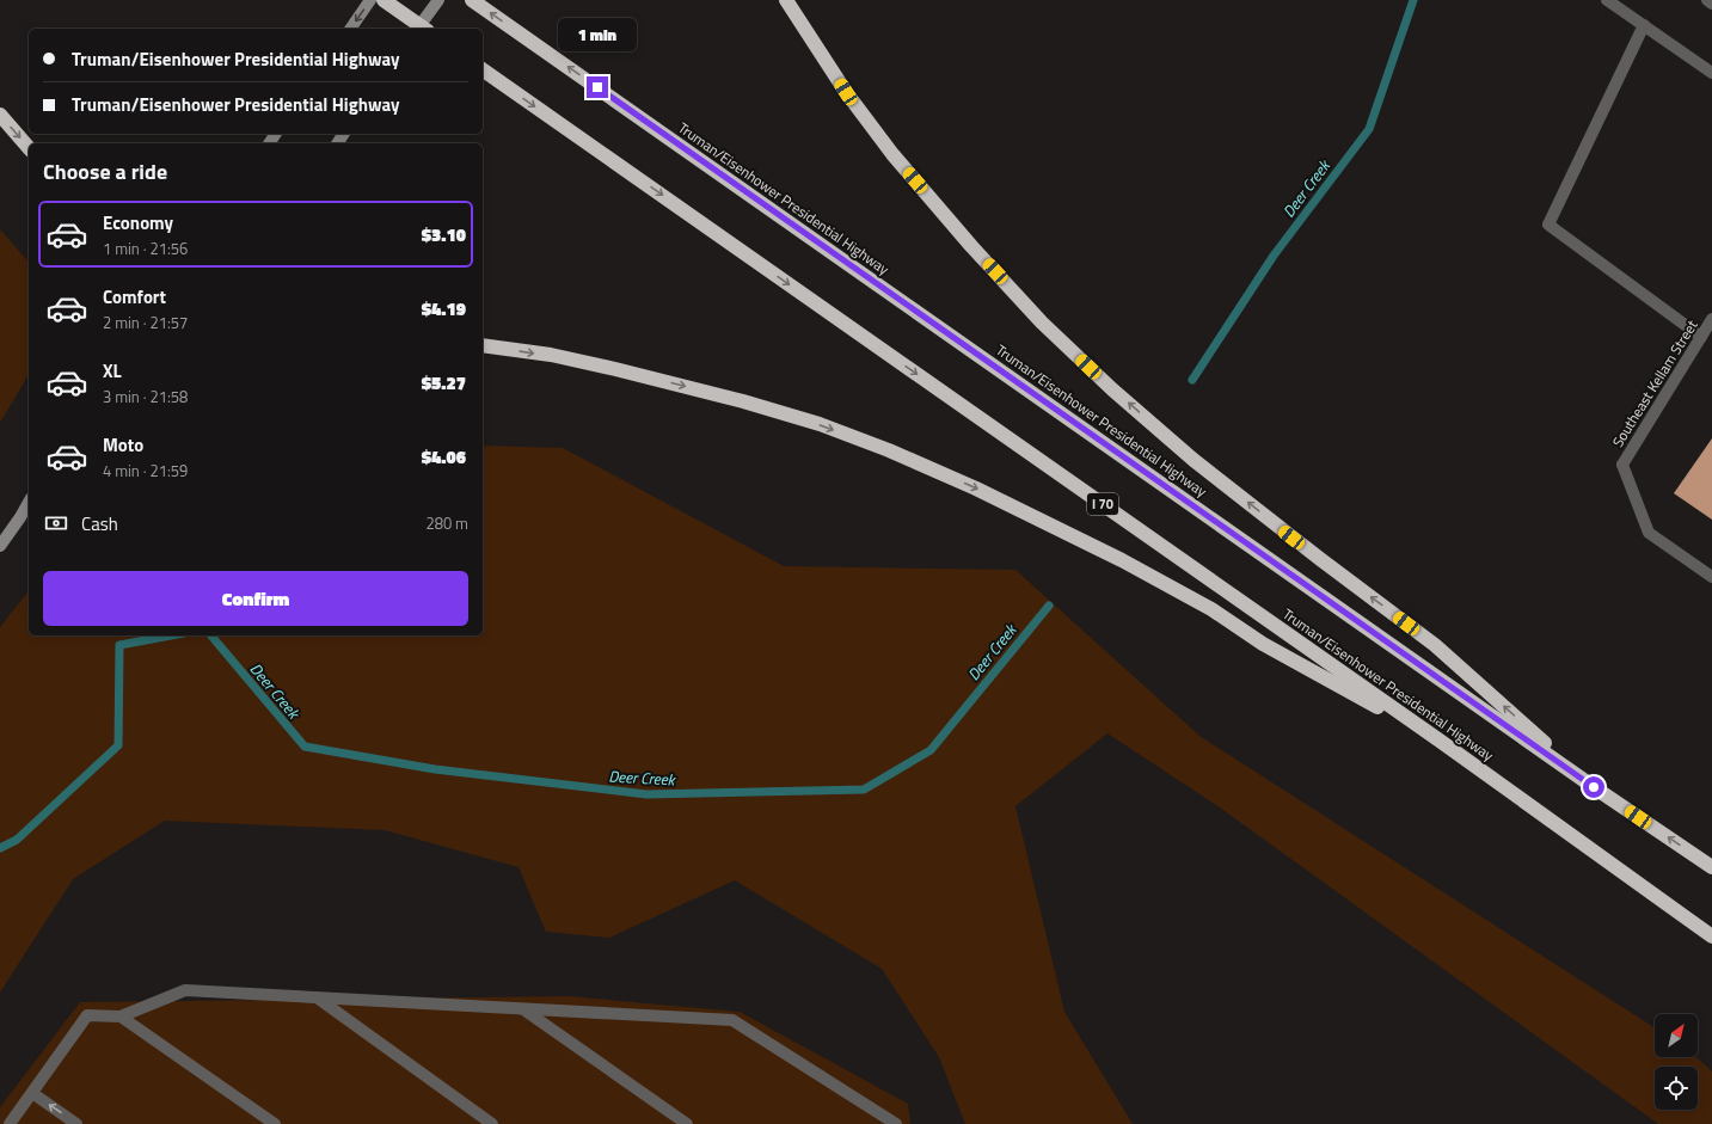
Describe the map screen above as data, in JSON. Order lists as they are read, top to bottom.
{
  "streets": {
    "highway": ["Truman/Eisenhower Presidential Highway", "I 70"],
    "street": ["Southeast Kellam Street"]
  },
  "water": ["Deer Creek"],
  "north": "top right",
  "page": {
    "bubble": "1 min",
    "banner": ["Truman/Eisenhower Presidential Highway", "Truman/Eisenhower Presidential Highway"],
    "heading": "Choose a ride",
    "list": [
      {
        "name": "Economy",
        "note": "1 min · 21:56",
        "value": "$3.10"
      },
      {
        "name": "Comfort",
        "note": "2 min · 21:57",
        "value": "$4.19"
      },
      {
        "name": "XL",
        "note": "3 min · 21:58",
        "value": "$5.27"
      },
      {
        "name": "Moto",
        "note": "4 min · 21:59",
        "value": "$4.06"
      }
    ],
    "pay": ["Cash", "280 m"],
    "buttons": "Confirm"
  }
}
